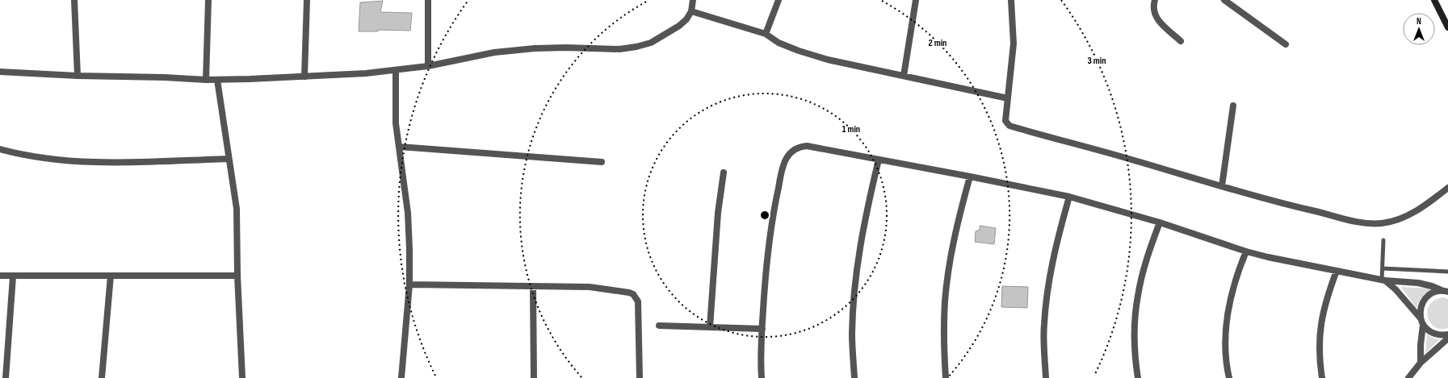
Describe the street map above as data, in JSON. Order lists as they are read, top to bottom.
{
  "north": "top",
  "rings": ["2 min", "3 min", "1 min"]
}
